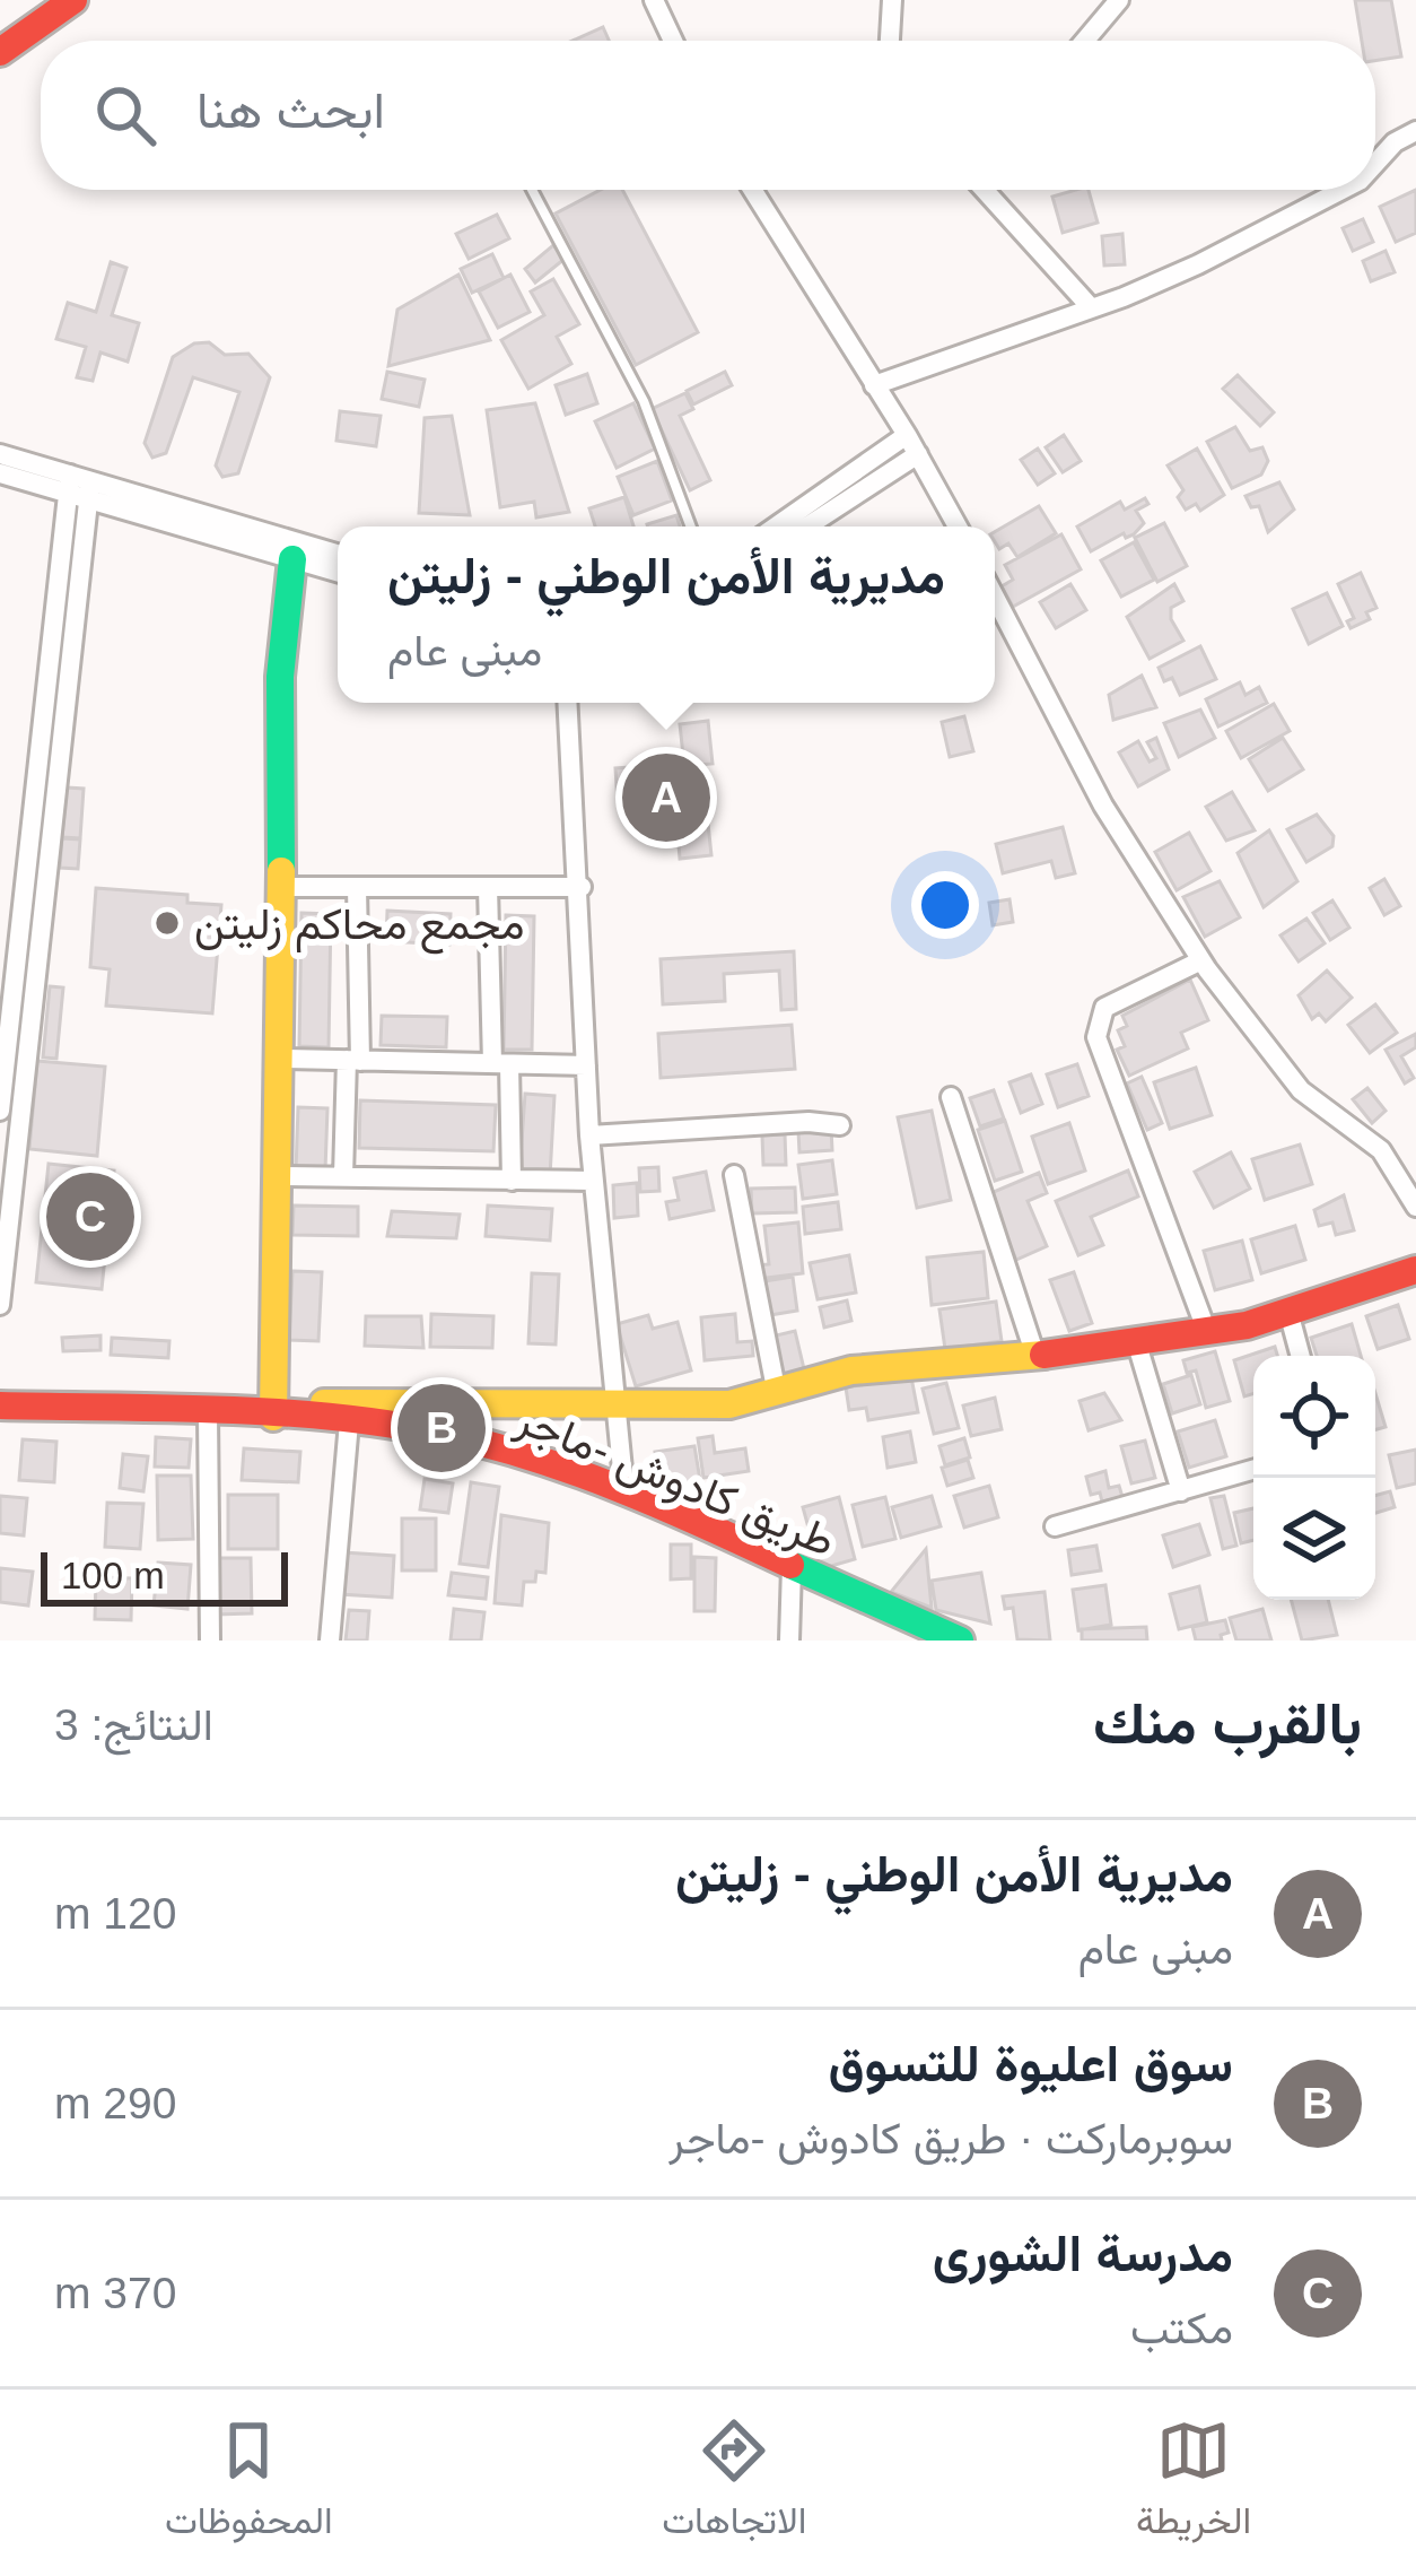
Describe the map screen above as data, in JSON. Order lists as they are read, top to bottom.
{
  "streets": {
    "main road": ["طريق كادوش -ماجر"]
  },
  "places": ["مجمع محاكم زليتن"],
  "scale_bar": "100 m",
  "page": {
    "search": "ابحث هنا",
    "popup": ["مديرية الأمن الوطني - زليتن", "مبنى عام"],
    "pins": ["A", "C", "B"],
    "scale": "100 m",
    "heading": ["بالقرب منك", "النتائج: 3"],
    "list": [
      {
        "mark": "A",
        "name": "مديرية الأمن الوطني - زليتن",
        "note": "مبنى عام",
        "value": "120 m"
      },
      {
        "mark": "B",
        "name": "سوق اعليوة للتسوق",
        "note": "سوبرماركت · طريق كادوش -ماجر",
        "value": "290 m"
      },
      {
        "mark": "C",
        "name": "مدرسة الشورى",
        "note": "مكتب",
        "value": "370 m"
      }
    ],
    "nav": ["الخريطة", "الاتجاهات", "المحفوظات"]
  }
}
